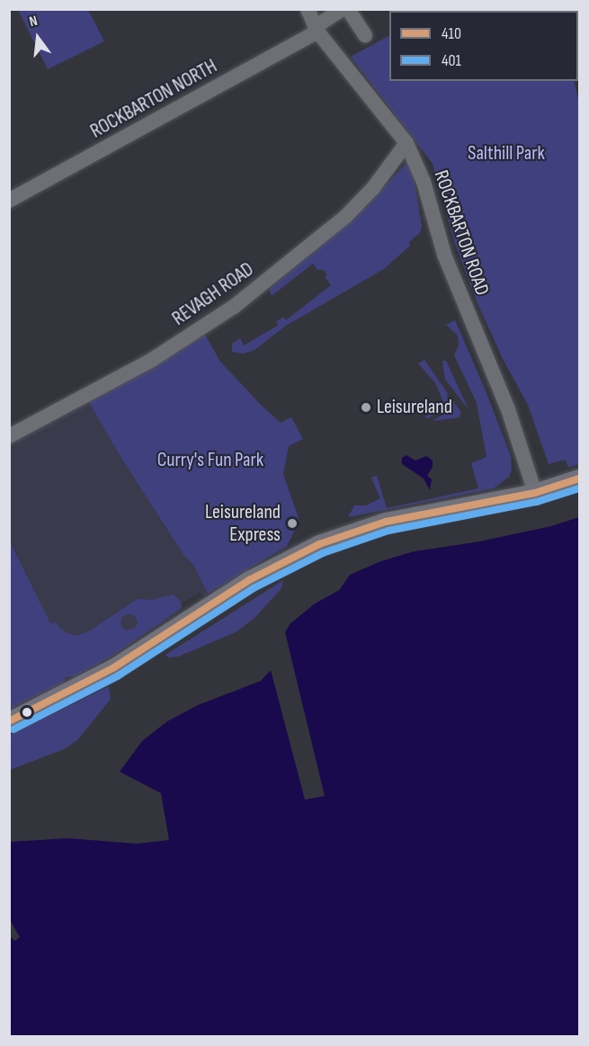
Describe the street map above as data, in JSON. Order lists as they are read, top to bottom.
{
  "streets": {
    "street": ["ROCKBARTON NORTH", "ROCKBARTON ROAD", "REVAGH ROAD"]
  },
  "crossings": [
    ["ROCKBARTON NORTH", "ROCKBARTON ROAD"],
    ["ROCKBARTON ROAD", "REVAGH ROAD"]
  ],
  "parks": ["Salthill Park", "Curry's Fun Park"],
  "places": ["Leisureland", "Leisureland Express"],
  "lines": ["transit line 410", "transit line 401"],
  "legend": ["410", "401"],
  "north": "top"
}
